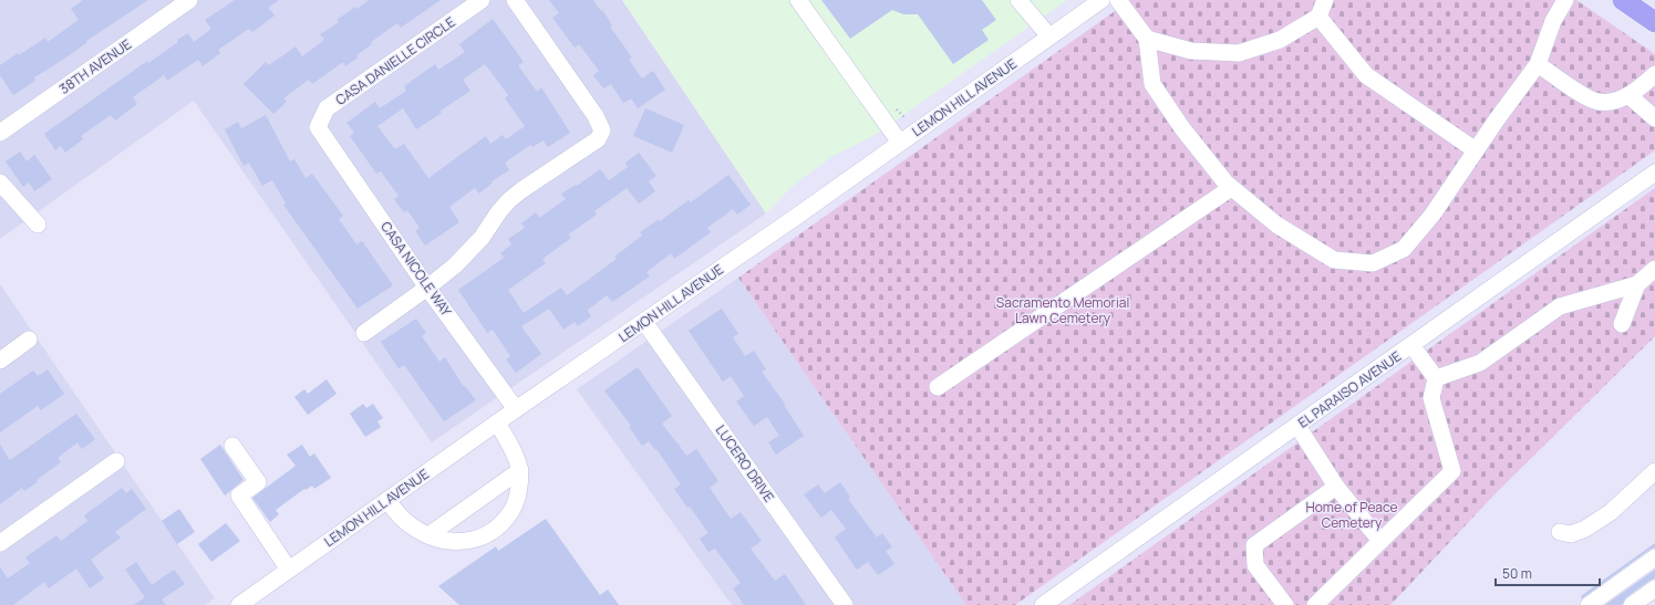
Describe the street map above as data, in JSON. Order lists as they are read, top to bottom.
{
  "streets": {
    "street": [
      "CASA DANIELLE CIRCLE",
      "38TH AVENUE",
      "LEMON HILL AVENUE",
      "CASA NICOLE WAY",
      "EL PARAISO AVENUE",
      "LUCERO DRIVE"
    ]
  },
  "crossings": [
    ["CASA DANIELLE CIRCLE", "CASA NICOLE WAY"],
    ["LEMON HILL AVENUE", "CASA NICOLE WAY"],
    ["LEMON HILL AVENUE", "LUCERO DRIVE"]
  ],
  "parks": ["Sacramento Memorial Lawn Cemetery", "Home of Peace Cemetery"],
  "scale_bar": "50 m"
}
